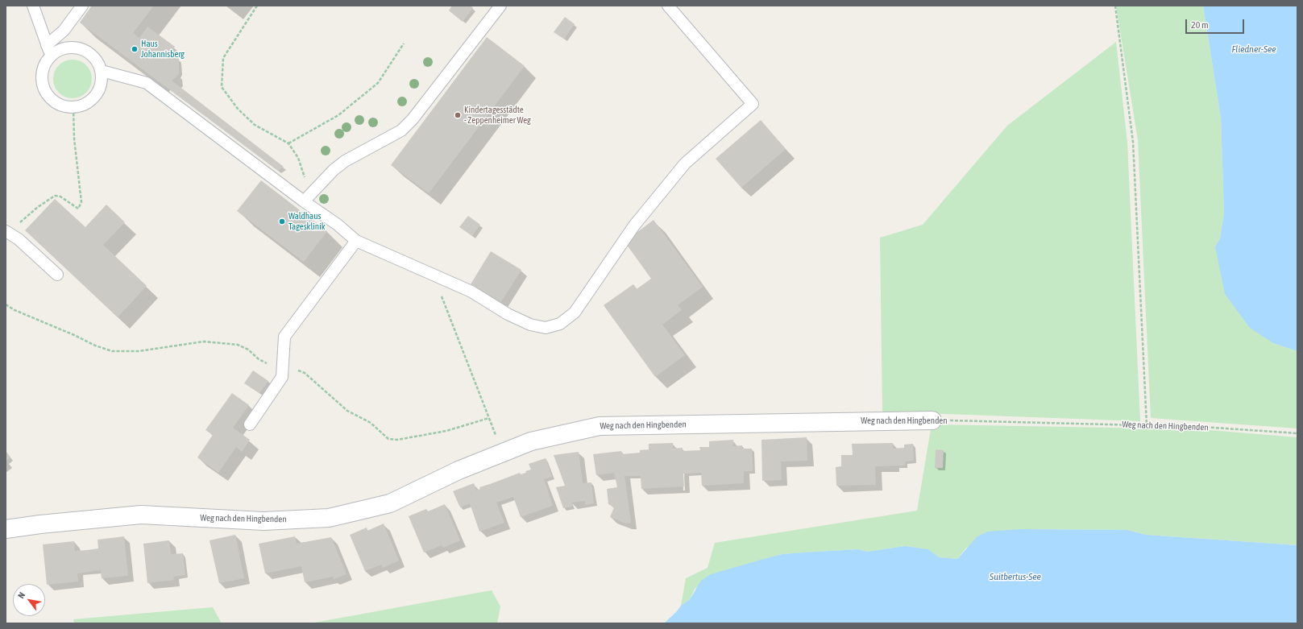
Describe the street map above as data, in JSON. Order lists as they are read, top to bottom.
{
  "streets": {
    "street": ["Weg nach den Hingbenden"]
  },
  "water": ["Fliedner-See", "Suitbertus-See"],
  "places": ["Haus Johannisberg", "Kindertagesstädte - Zeppenheimer Weg", "Waldhaus Tagesklinik"],
  "scale_bar": "20 m",
  "north": "top left"
}
